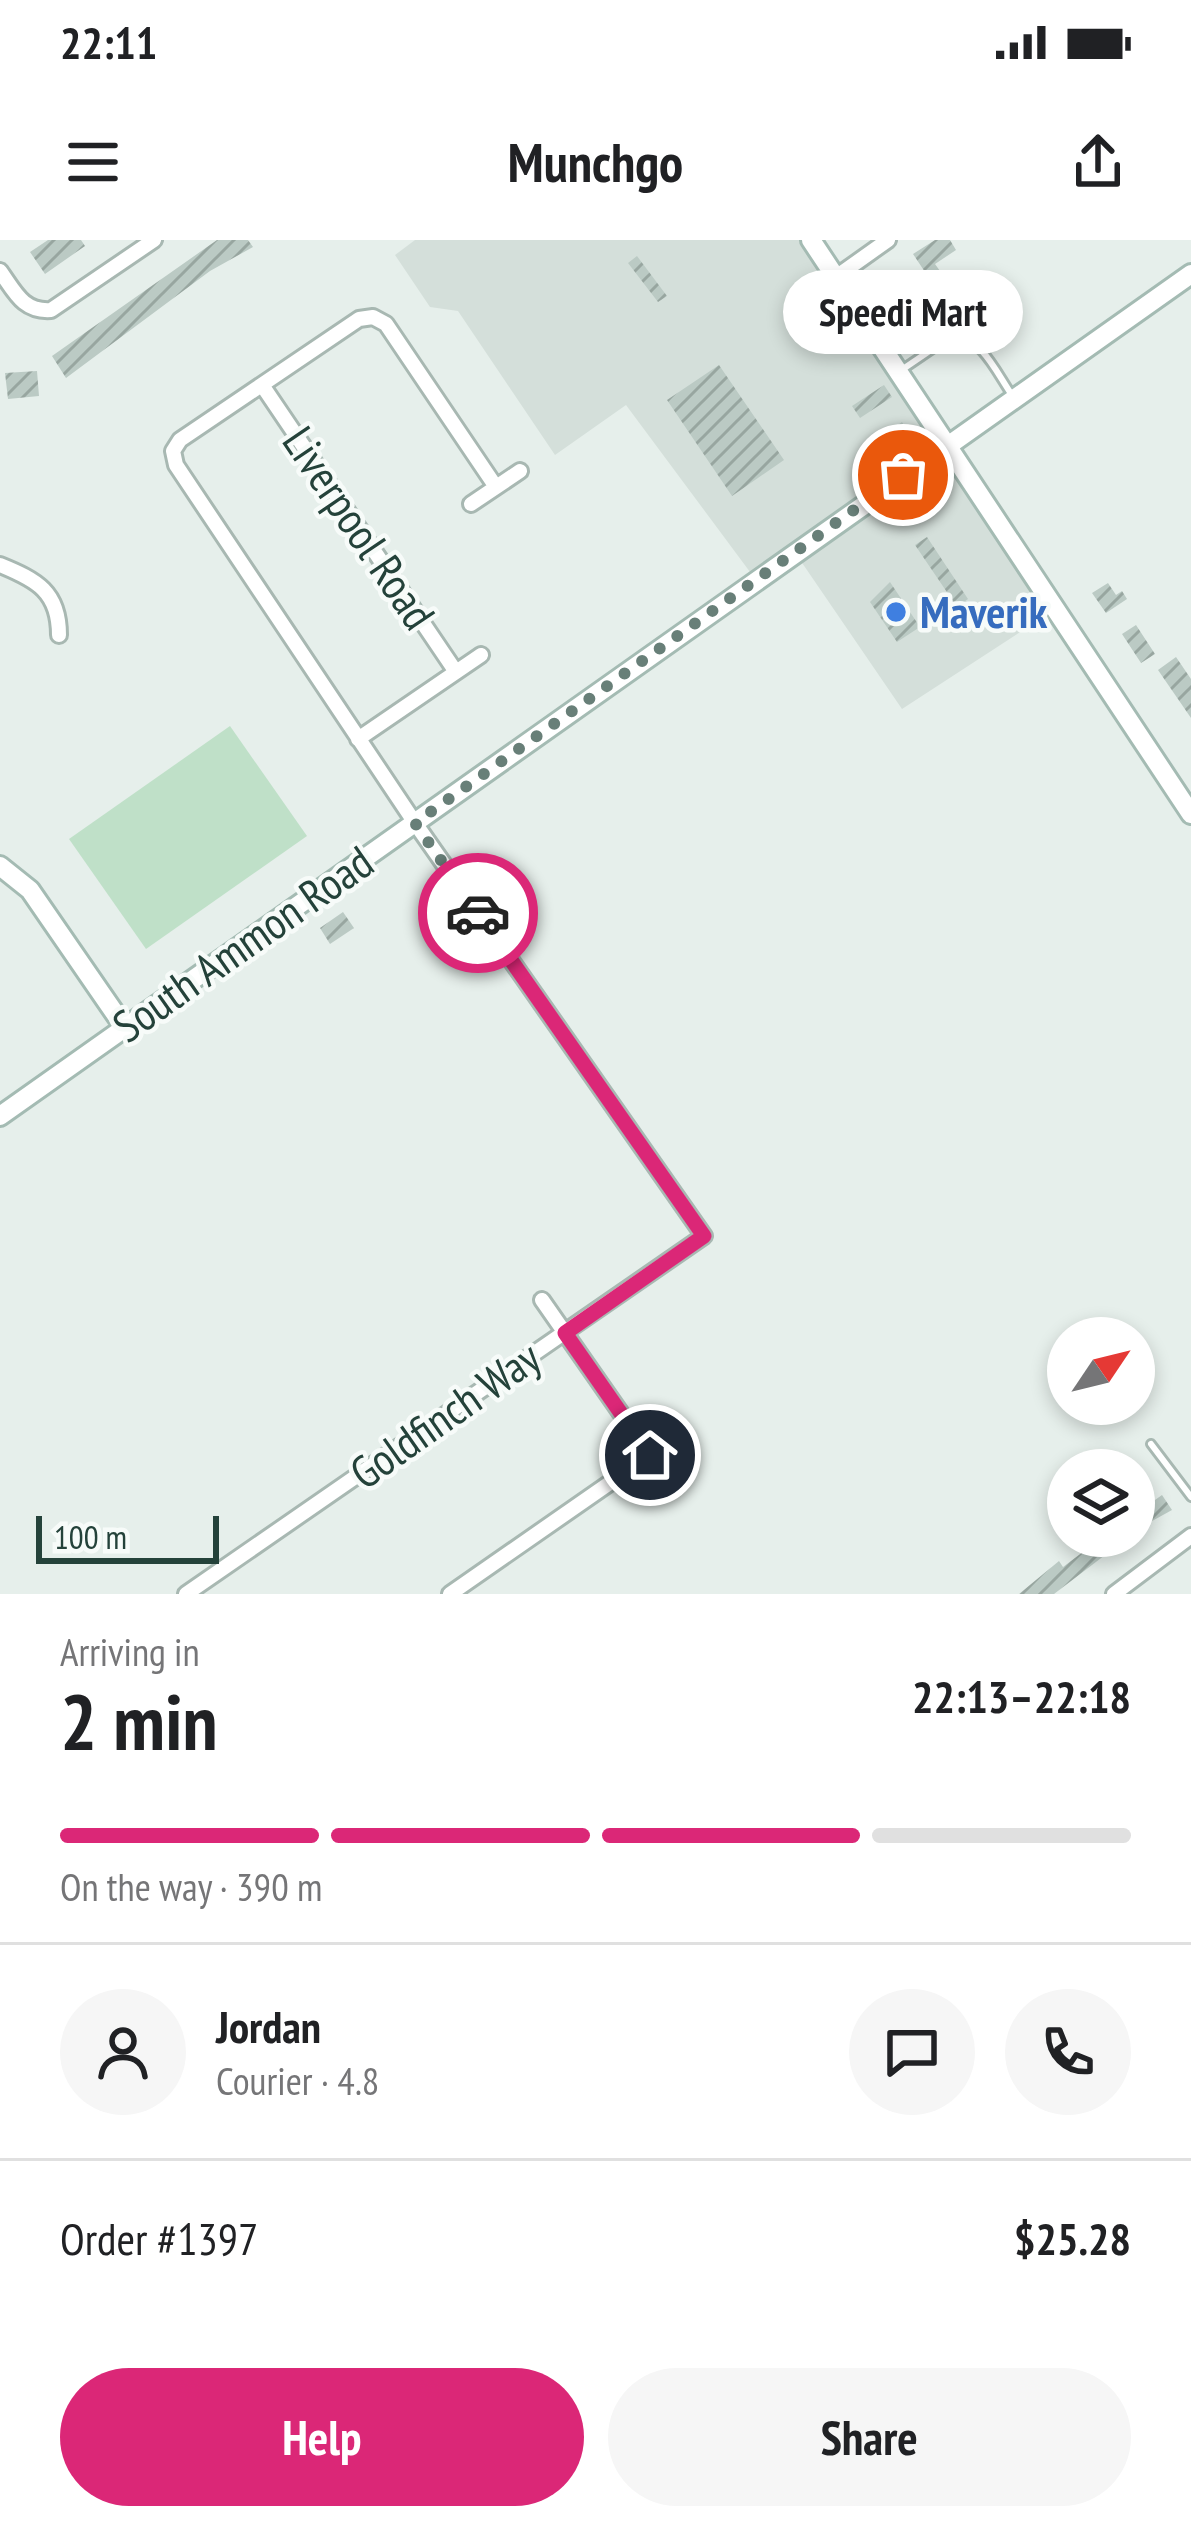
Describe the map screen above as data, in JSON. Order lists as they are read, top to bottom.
{
  "streets": {
    "street": ["Liverpool Road", "South Ammon Road", "Goldfinch Way"]
  },
  "crossings": [
    ["South Ammon Road", "Goldfinch Way"]
  ],
  "places": ["Speedi Mart", "Maverik"],
  "scale_bar": "100 m",
  "north": "top right",
  "page": {
    "status": "22:11",
    "header": "Munchgo",
    "bubble": "Speedi Mart",
    "scale": "100 m",
    "heading": ["2 min", "Arriving in", "22:13–22:18"],
    "panel": [
      "Jordan",
      "Courier · 4.8",
      "Order #1397",
      "$25.28"
    ],
    "bar": "On the way · 390 m",
    "buttons": ["Help", "Share"]
  }
}
